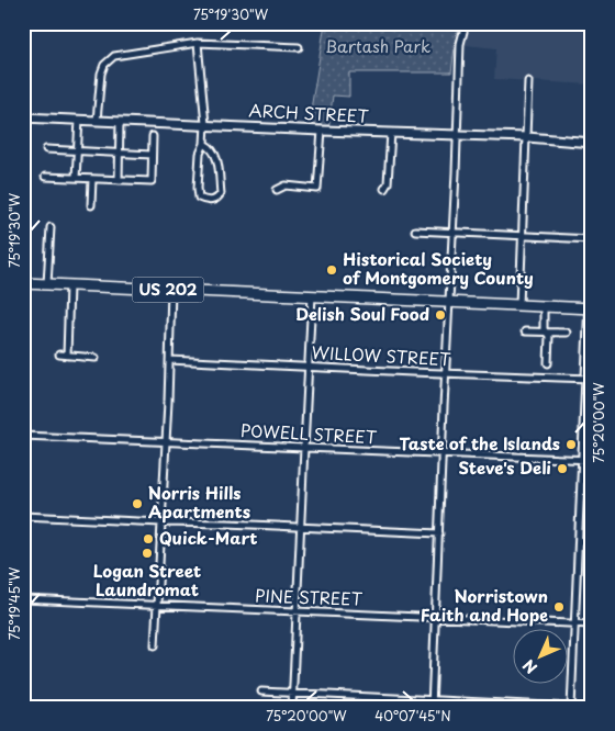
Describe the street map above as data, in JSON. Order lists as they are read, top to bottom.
{
  "streets": {
    "highway": ["US 202"],
    "street": [
      "ARCH STREET",
      "WILLOW STREET",
      "POWELL STREET",
      "PINE STREET"
    ]
  },
  "parks": ["Bartash Park"],
  "places": [
    "Historical Society of Montgomery County",
    "Delish Soul Food",
    "Taste of the Islands",
    "Steve's Deli",
    "Norris Hills Apartments",
    "Quick-Mart",
    "Logan Street Laundromat",
    "Norristown Faith and Hope"
  ],
  "north": "bottom left",
  "coordinates": [
    "75°19'30\"W",
    "75°20'00\"W",
    "75°19'45\"W",
    "40°07'45\"N"
  ]
}
